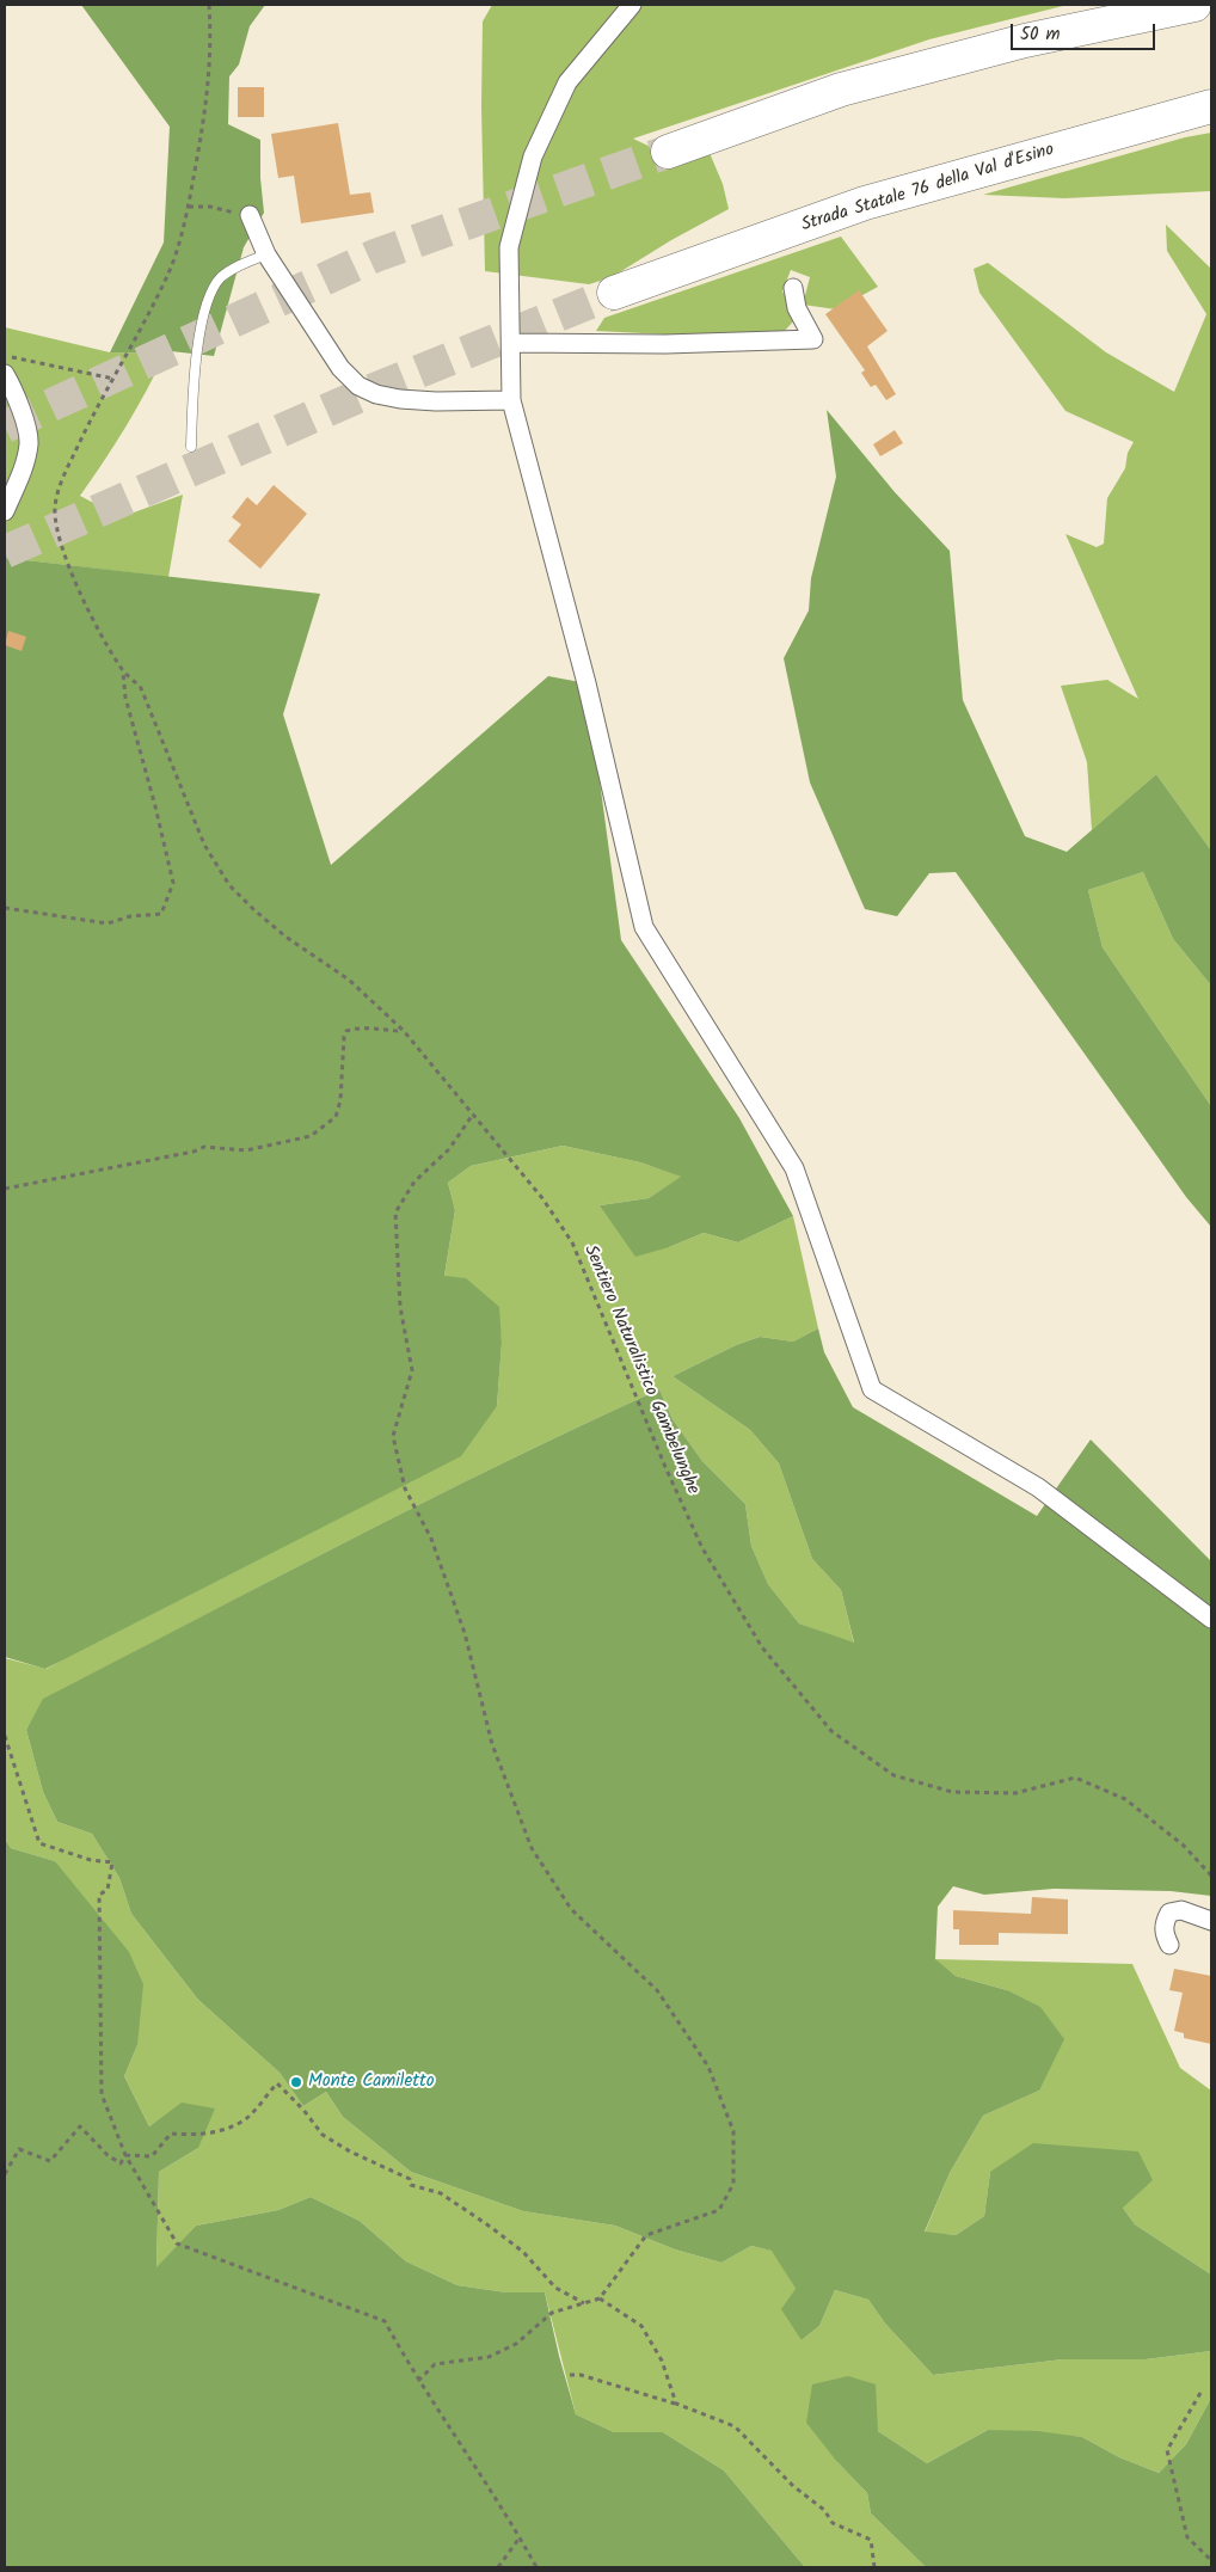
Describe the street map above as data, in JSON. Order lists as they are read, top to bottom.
{
  "streets": {
    "highway": ["Strada Statale 76 della Val d'Esino"],
    "path": ["Sentiero Naturalistico Gambelunghe"]
  },
  "places": ["Monte Camiletto"],
  "scale_bar": "50 m"
}
